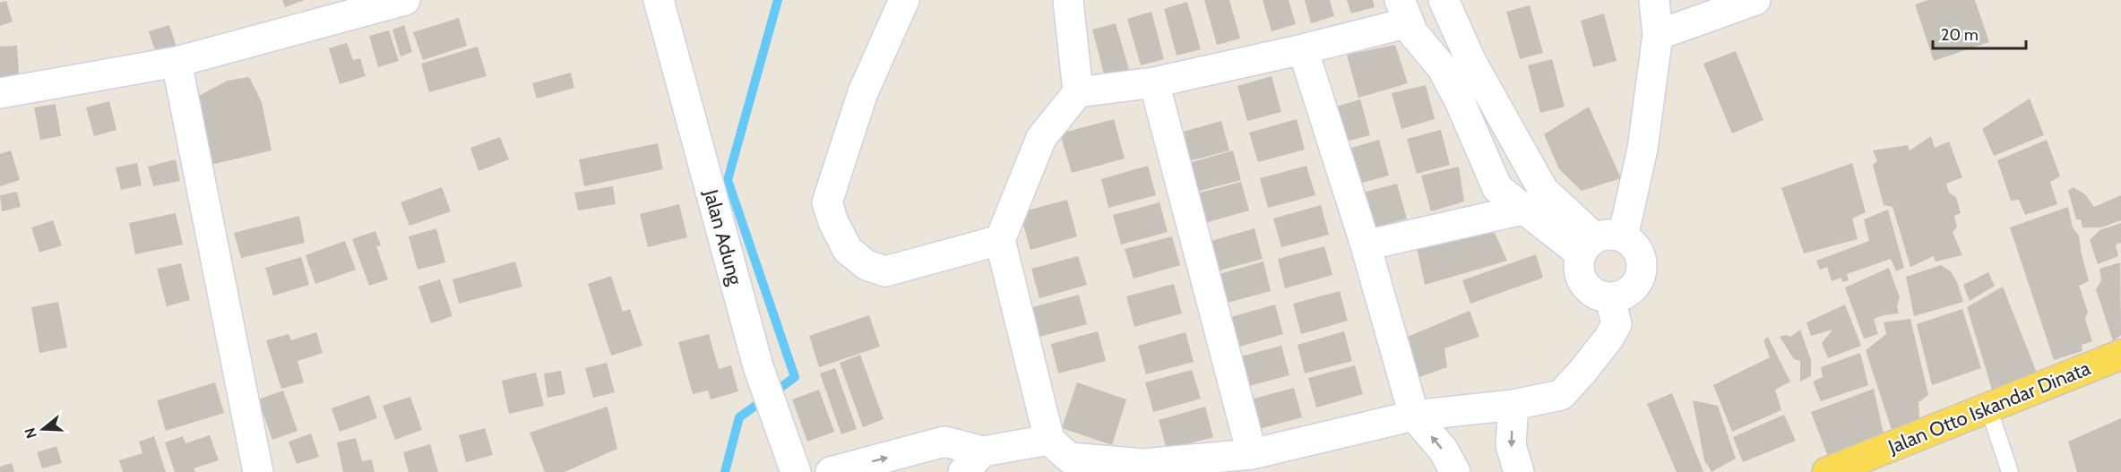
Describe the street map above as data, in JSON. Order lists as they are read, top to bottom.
{
  "streets": {
    "main road": ["Jalan Otto Iskandar Dinata"],
    "street": ["Jalan Adung"]
  },
  "scale_bar": "20 m",
  "north": "left"
}
